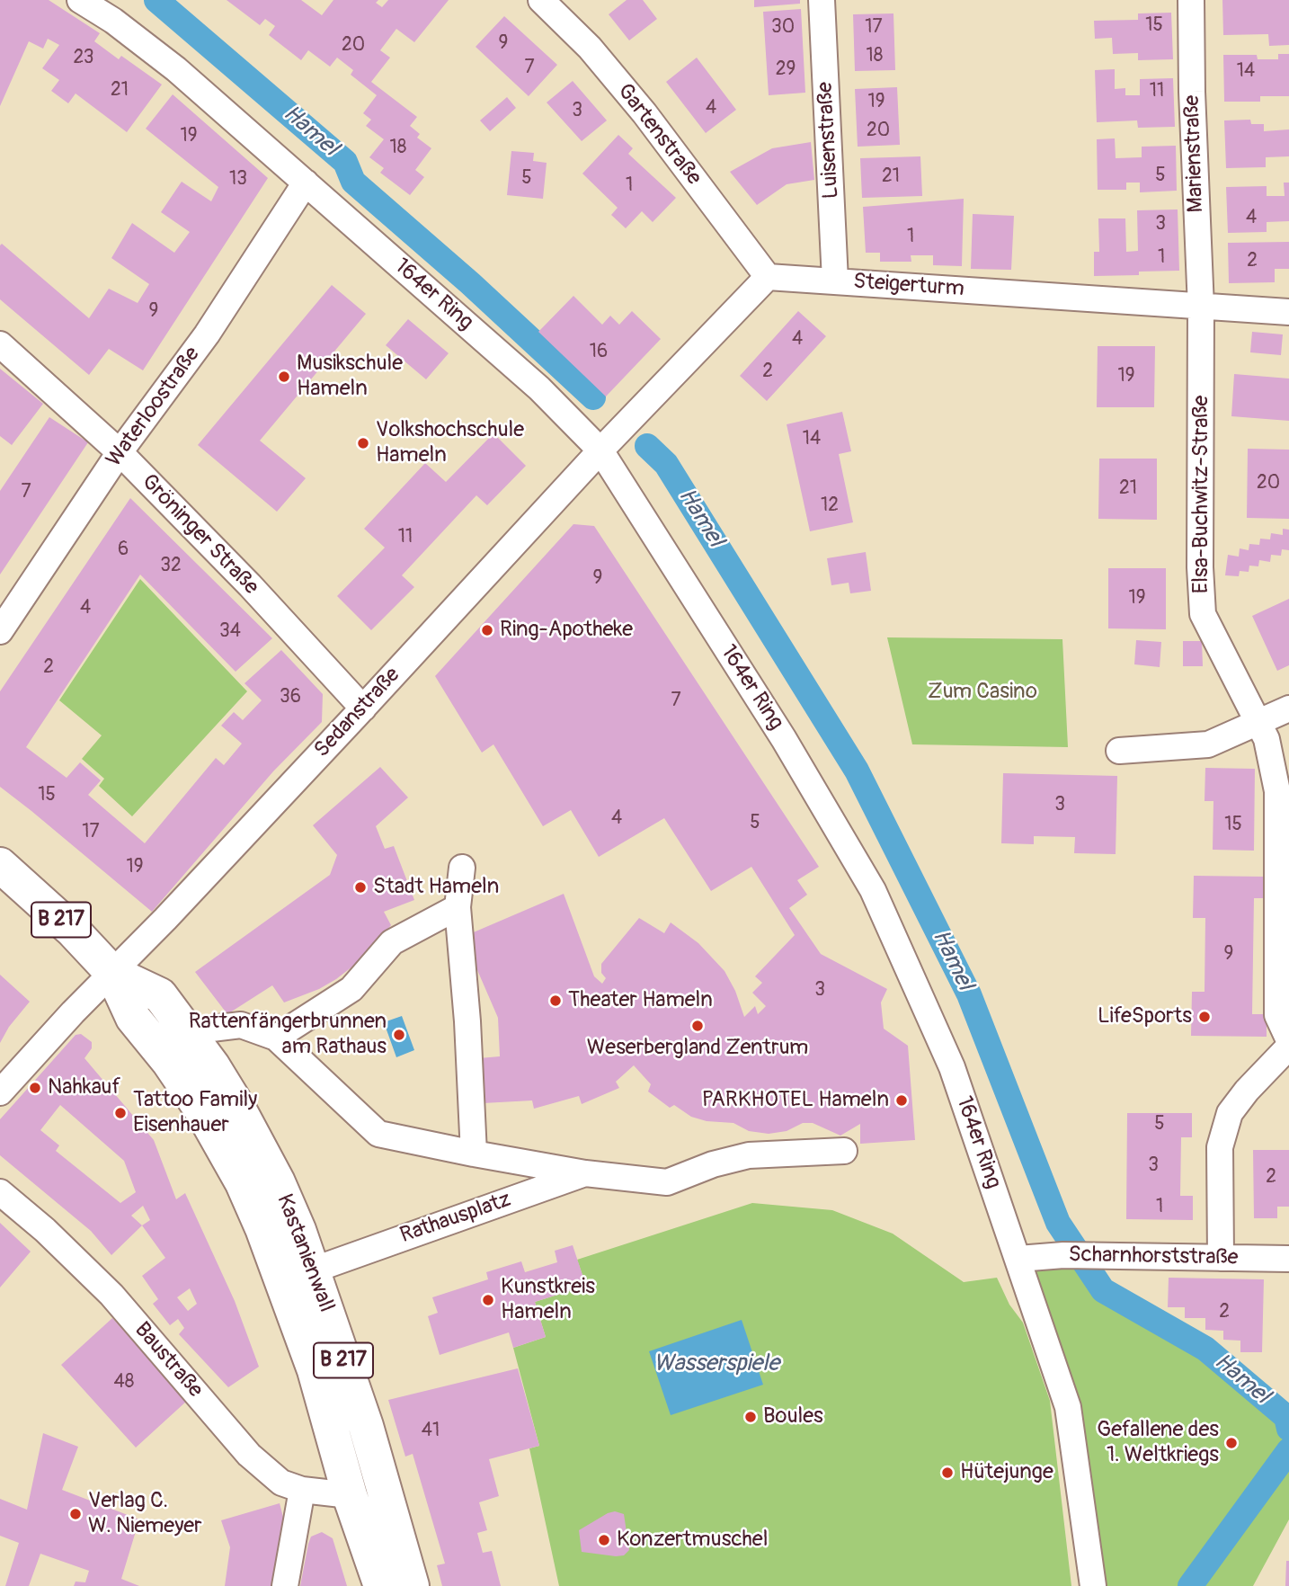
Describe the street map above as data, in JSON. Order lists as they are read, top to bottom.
{
  "streets": {
    "main road": ["B 217", "Kastanienwall"],
    "street": [
      "Gartenstraße",
      "Luisenstraße",
      "Marienstraße",
      "Steigerturm",
      "164er Ring",
      "Waterloostraße",
      "Elsa-Buchwitz-Straße",
      "Gröninger Straße",
      "Sedanstraße",
      "Rathausplatz",
      "Scharnhorststraße",
      "Baustraße"
    ]
  },
  "crossings": [
    ["Gartenstraße", "Steigerturm"],
    ["Luisenstraße", "Steigerturm"],
    ["Marienstraße", "Steigerturm"],
    ["Marienstraße", "Elsa-Buchwitz-Straße"],
    ["Steigerturm", "Elsa-Buchwitz-Straße"],
    ["164er Ring", "Waterloostraße"],
    ["164er Ring", "Sedanstraße"],
    ["164er Ring", "Scharnhorststraße"],
    ["Waterloostraße", "Gröninger Straße"],
    ["Gröninger Straße", "Sedanstraße"],
    ["Sedanstraße", "Kastanienwall"],
    ["Kastanienwall", "Baustraße"]
  ],
  "water": ["Hamel", "Wasserspiele"],
  "parks": ["Zum Casino"],
  "places": [
    "Musikschule Hameln",
    "Volkshochschule Hameln",
    "Ring-Apotheke",
    "Stadt Hameln",
    "Theater Hameln",
    "LifeSports",
    "Weserbergland Zentrum",
    "Rattenfängerbrunnen am Rathaus",
    "Nahkauf",
    "PARKHOTEL Hameln",
    "Tattoo Family Eisenhauer",
    "Kunstkreis Hameln",
    "Boules",
    "Gefallene des 1. Weltkriegs",
    "Hütejunge",
    "Verlag C. W. Niemeyer",
    "Konzertmuschel"
  ],
  "house_numbers": [
    "15",
    "30",
    "17",
    "9",
    "20",
    "18",
    "23",
    "7",
    "29",
    "14",
    "21",
    "11",
    "19",
    "4",
    "3",
    "20",
    "19",
    "18",
    "5",
    "21",
    "5",
    "13",
    "1",
    "4",
    "3",
    "1",
    "1",
    "2",
    "9",
    "4",
    "16",
    "2",
    "19",
    "14",
    "20",
    "21",
    "7",
    "12",
    "11",
    "6",
    "32",
    "9",
    "19",
    "4",
    "34",
    "2",
    "36",
    "7",
    "15",
    "3",
    "4",
    "5",
    "15",
    "17",
    "19",
    "9",
    "3",
    "5",
    "3",
    "2",
    "1",
    "2",
    "48",
    "41"
  ]
}
